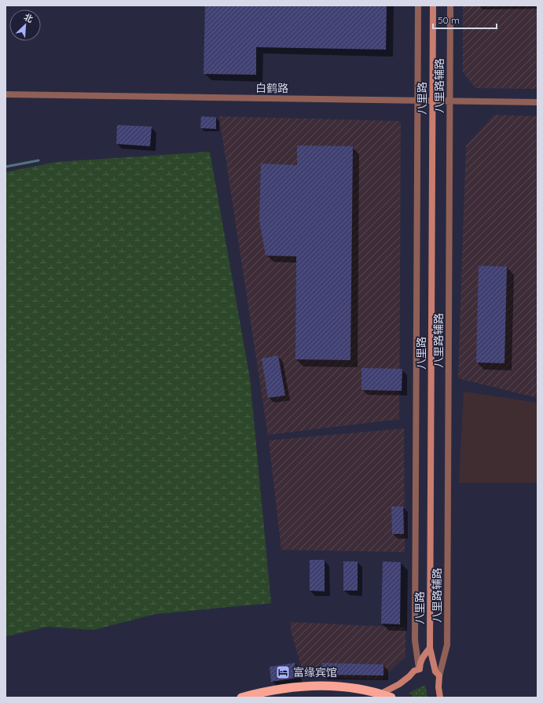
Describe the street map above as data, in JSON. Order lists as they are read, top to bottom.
{
  "streets": {
    "main road": ["八里路"],
    "street": ["八里路辅路", "白鹤路"]
  },
  "crossings": [
    ["八里路辅路", "白鹤路"],
    ["八里路辅路", "八里路"],
    ["白鹤路", "八里路"]
  ],
  "places": {
    "hotel": ["富缘宾馆"]
  },
  "scale_bar": "50 m",
  "north": "top right"
}
